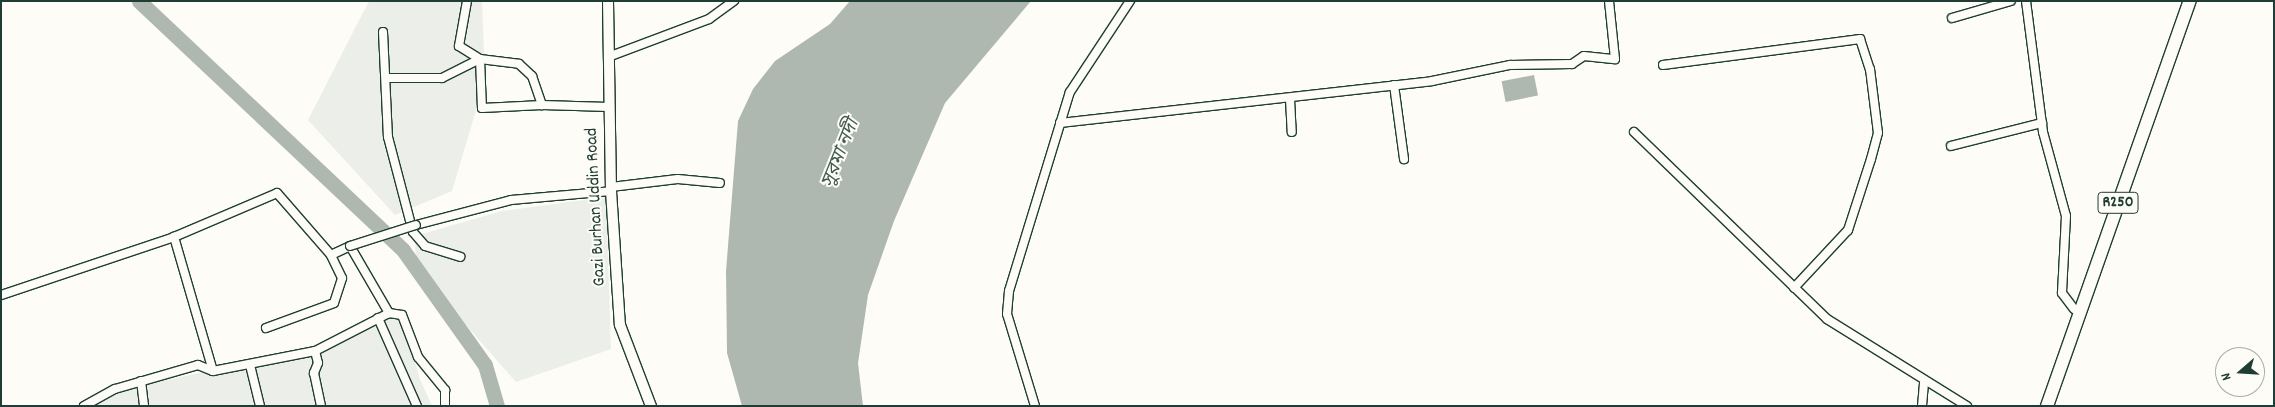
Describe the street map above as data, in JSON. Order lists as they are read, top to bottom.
{
  "streets": {
    "main road": ["R250"],
    "street": ["Gazi Burhan Uddin Road"]
  },
  "water": ["সুরমা নদী"],
  "north": "left"
}
